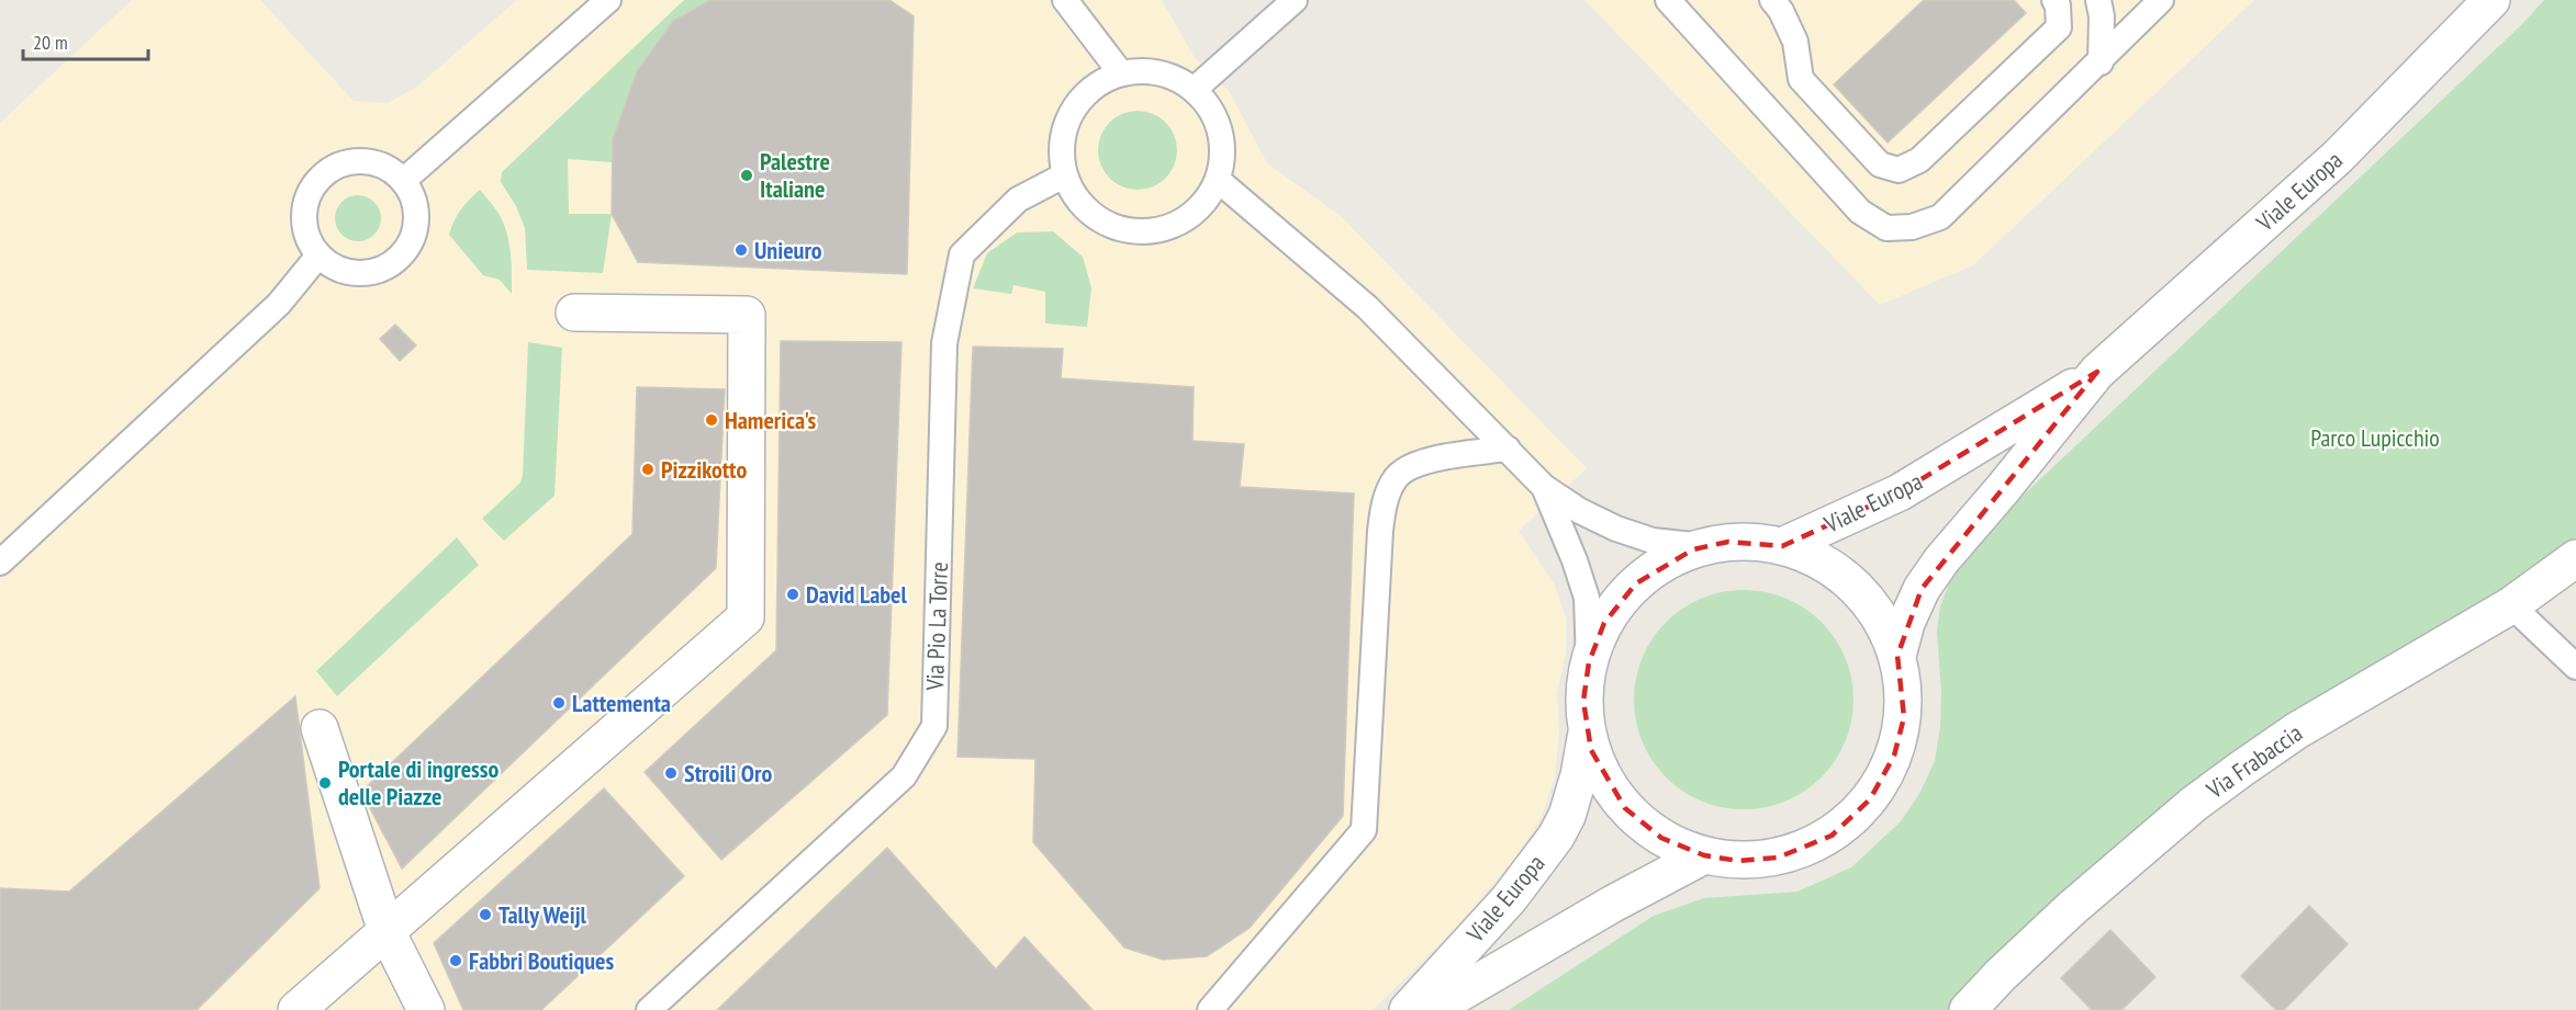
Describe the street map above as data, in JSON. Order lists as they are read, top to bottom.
{
  "streets": {
    "street": ["Viale Europa", "Via Frabaccia"],
    "lane": ["Via Pio La Torre"]
  },
  "parks": ["Parco Lupicchio"],
  "places": [
    "Palestre Italiane",
    "Unieuro",
    "Hamerica's",
    "Pizzikotto",
    "David Label",
    "Lattementa",
    "Stroili Oro",
    "Portale di ingresso delle Piazze",
    "Tally Weijl",
    "Fabbri Boutiques"
  ],
  "scale_bar": "20 m"
}
